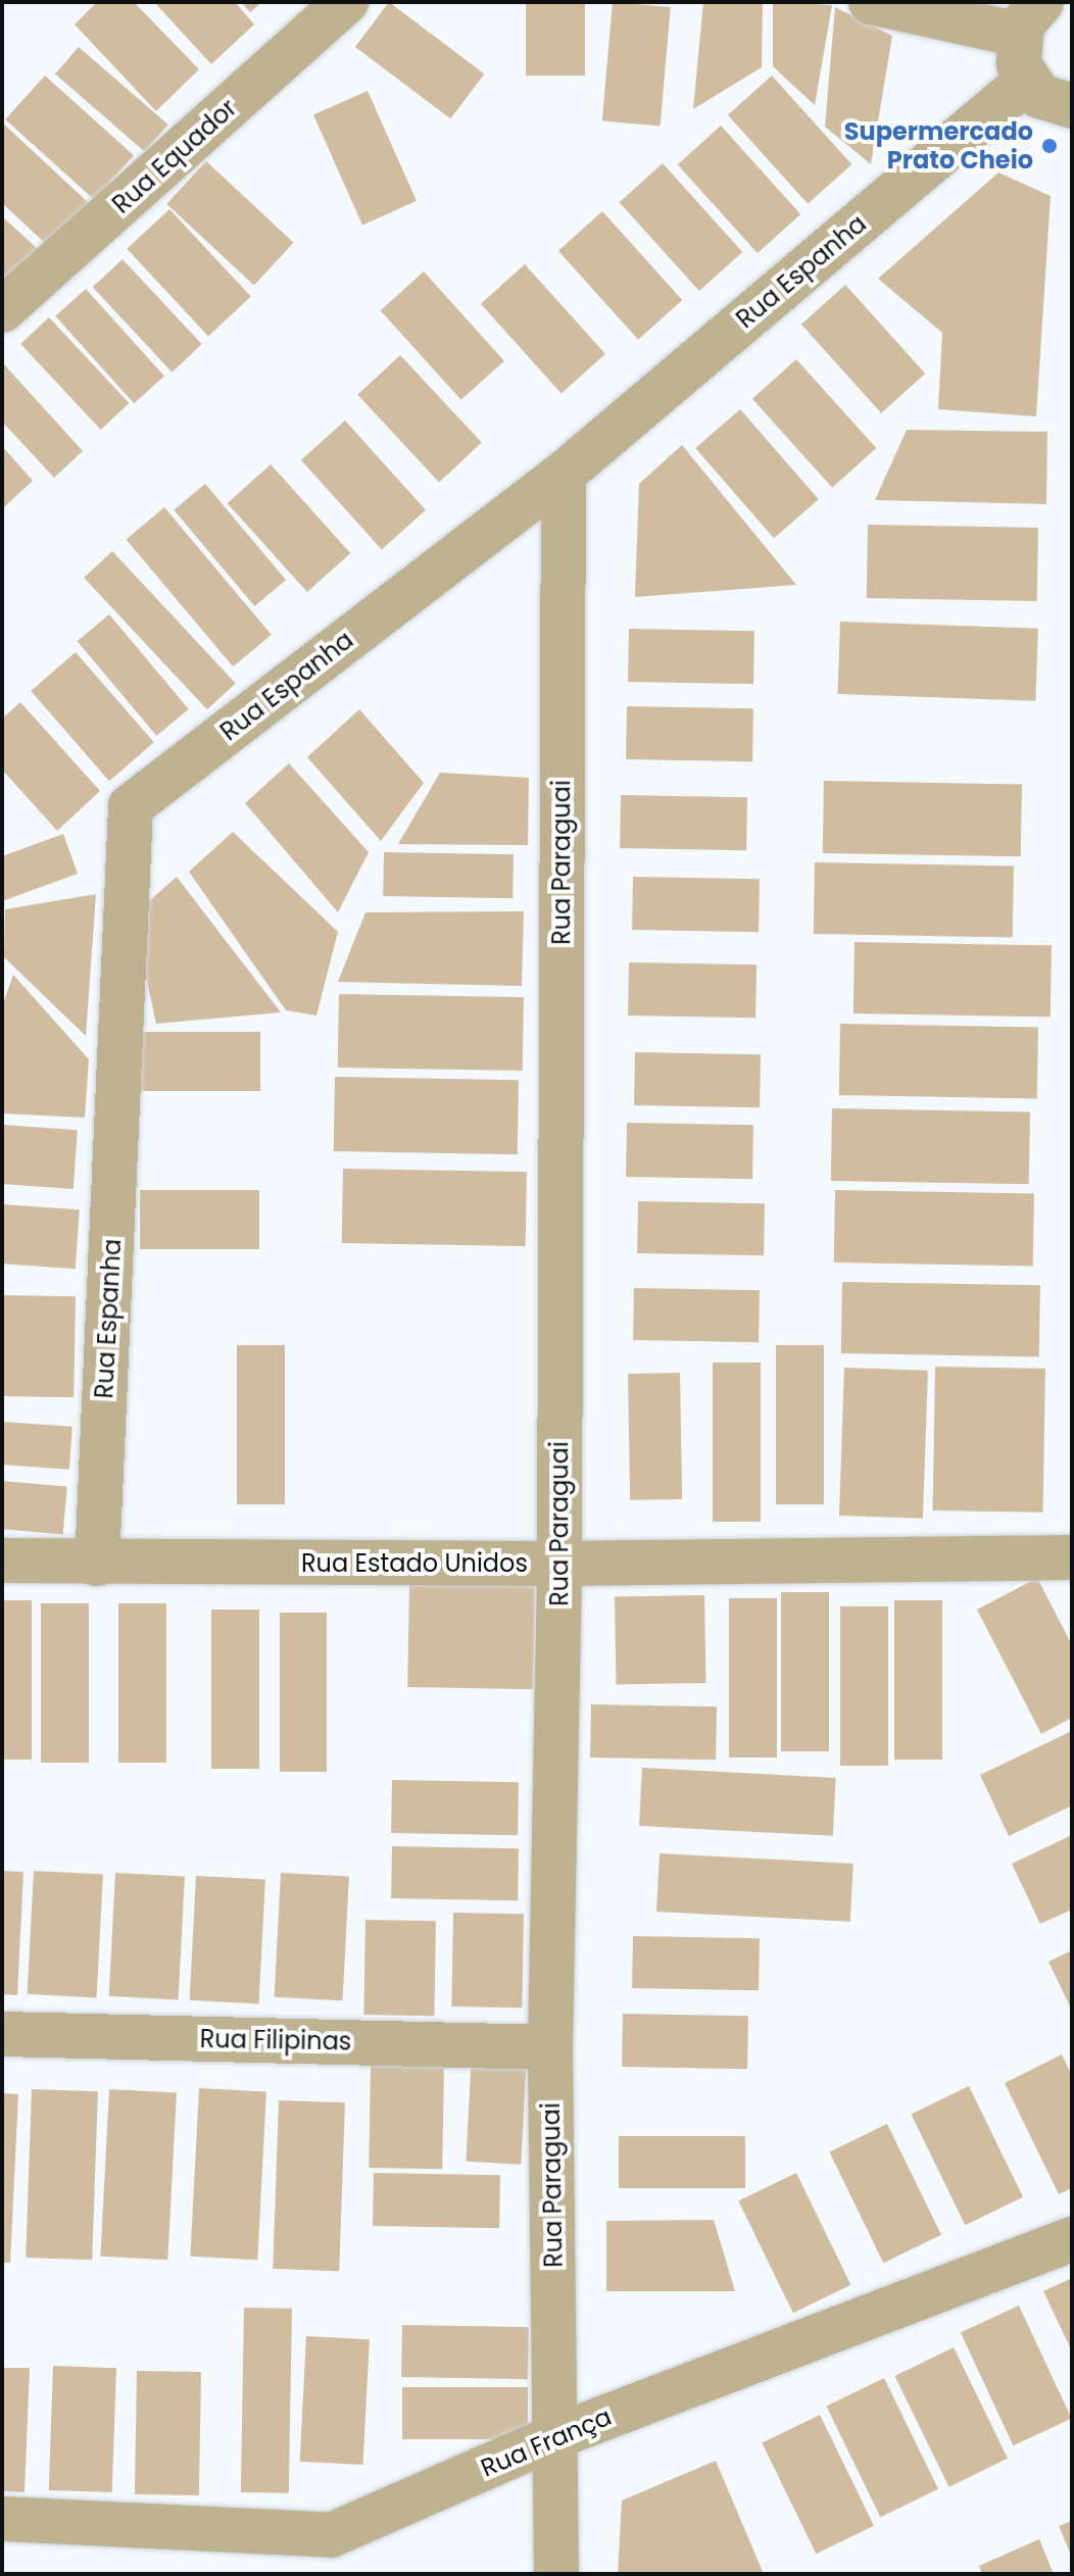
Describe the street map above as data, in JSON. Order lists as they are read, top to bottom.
{
  "streets": {
    "street": [
      "Rua Equador",
      "Rua Espanha",
      "Rua Paraguai",
      "Rua Estado Unidos",
      "Rua Filipinas",
      "Rua França"
    ]
  },
  "crossings": [
    ["Rua Espanha", "Rua Paraguai"],
    ["Rua Espanha", "Rua Estado Unidos"],
    ["Rua Paraguai", "Rua Estado Unidos"],
    ["Rua Paraguai", "Rua Filipinas"],
    ["Rua Paraguai", "Rua França"]
  ],
  "places": ["Supermercado Prato Cheio"]
}
